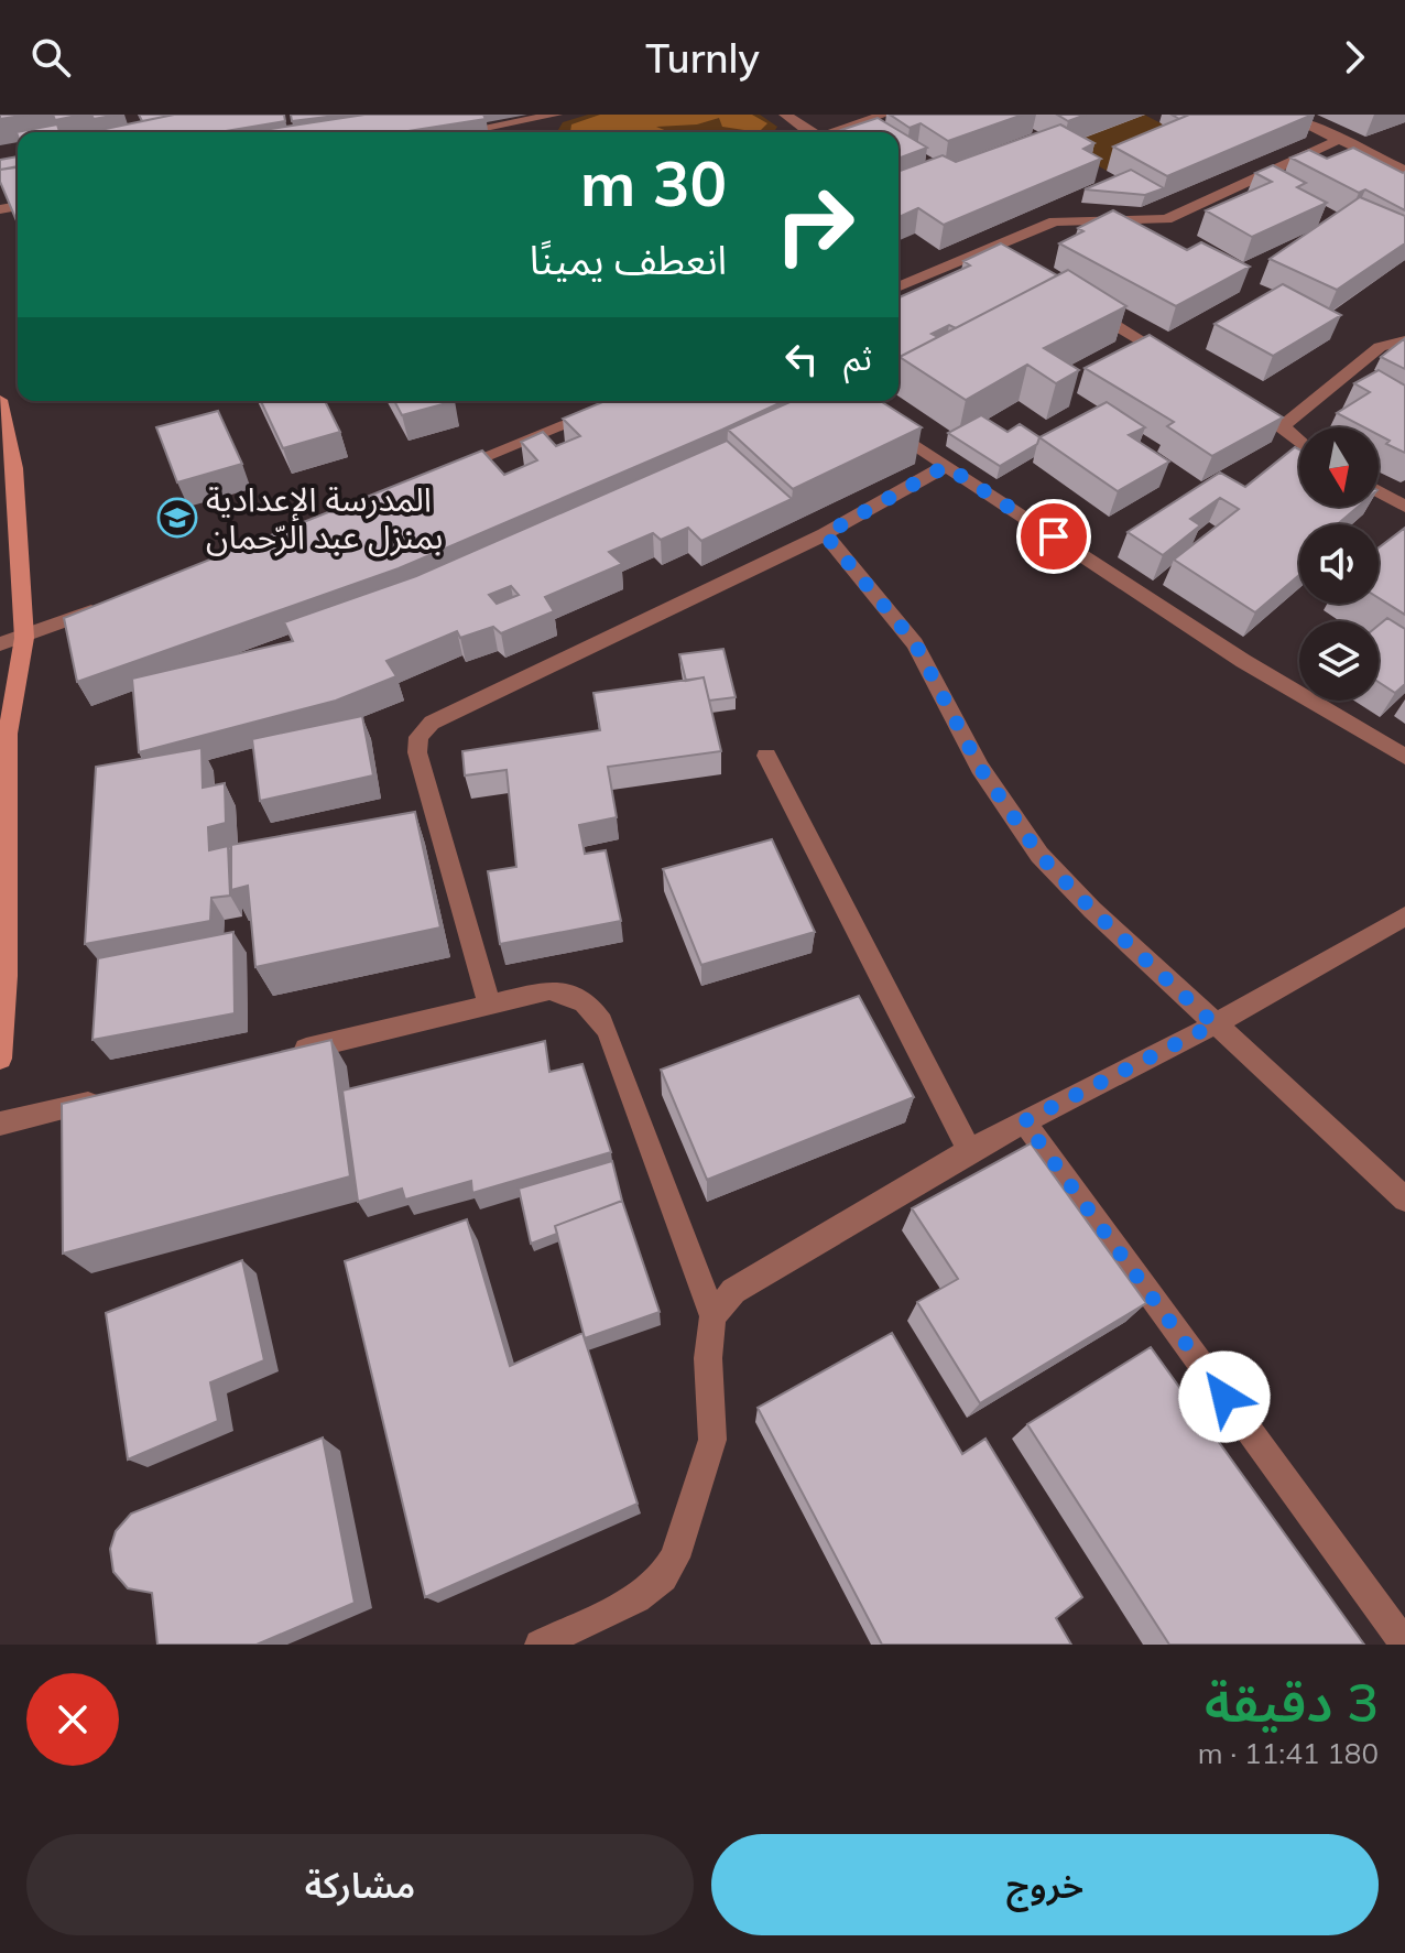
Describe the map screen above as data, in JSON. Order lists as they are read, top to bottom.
{
  "places": {
    "school or university": ["المدرسة الإعدادية بمنزل عبد الرّحمان"]
  },
  "north": "bottom",
  "page": {
    "header": "Turnly",
    "turn": ["30 m", "انعطف يمينًا"],
    "then": "ثم",
    "heading": ["3 دقيقة", "180 m · 11:41"],
    "buttons": ["خروج", "مشاركة"]
  }
}
